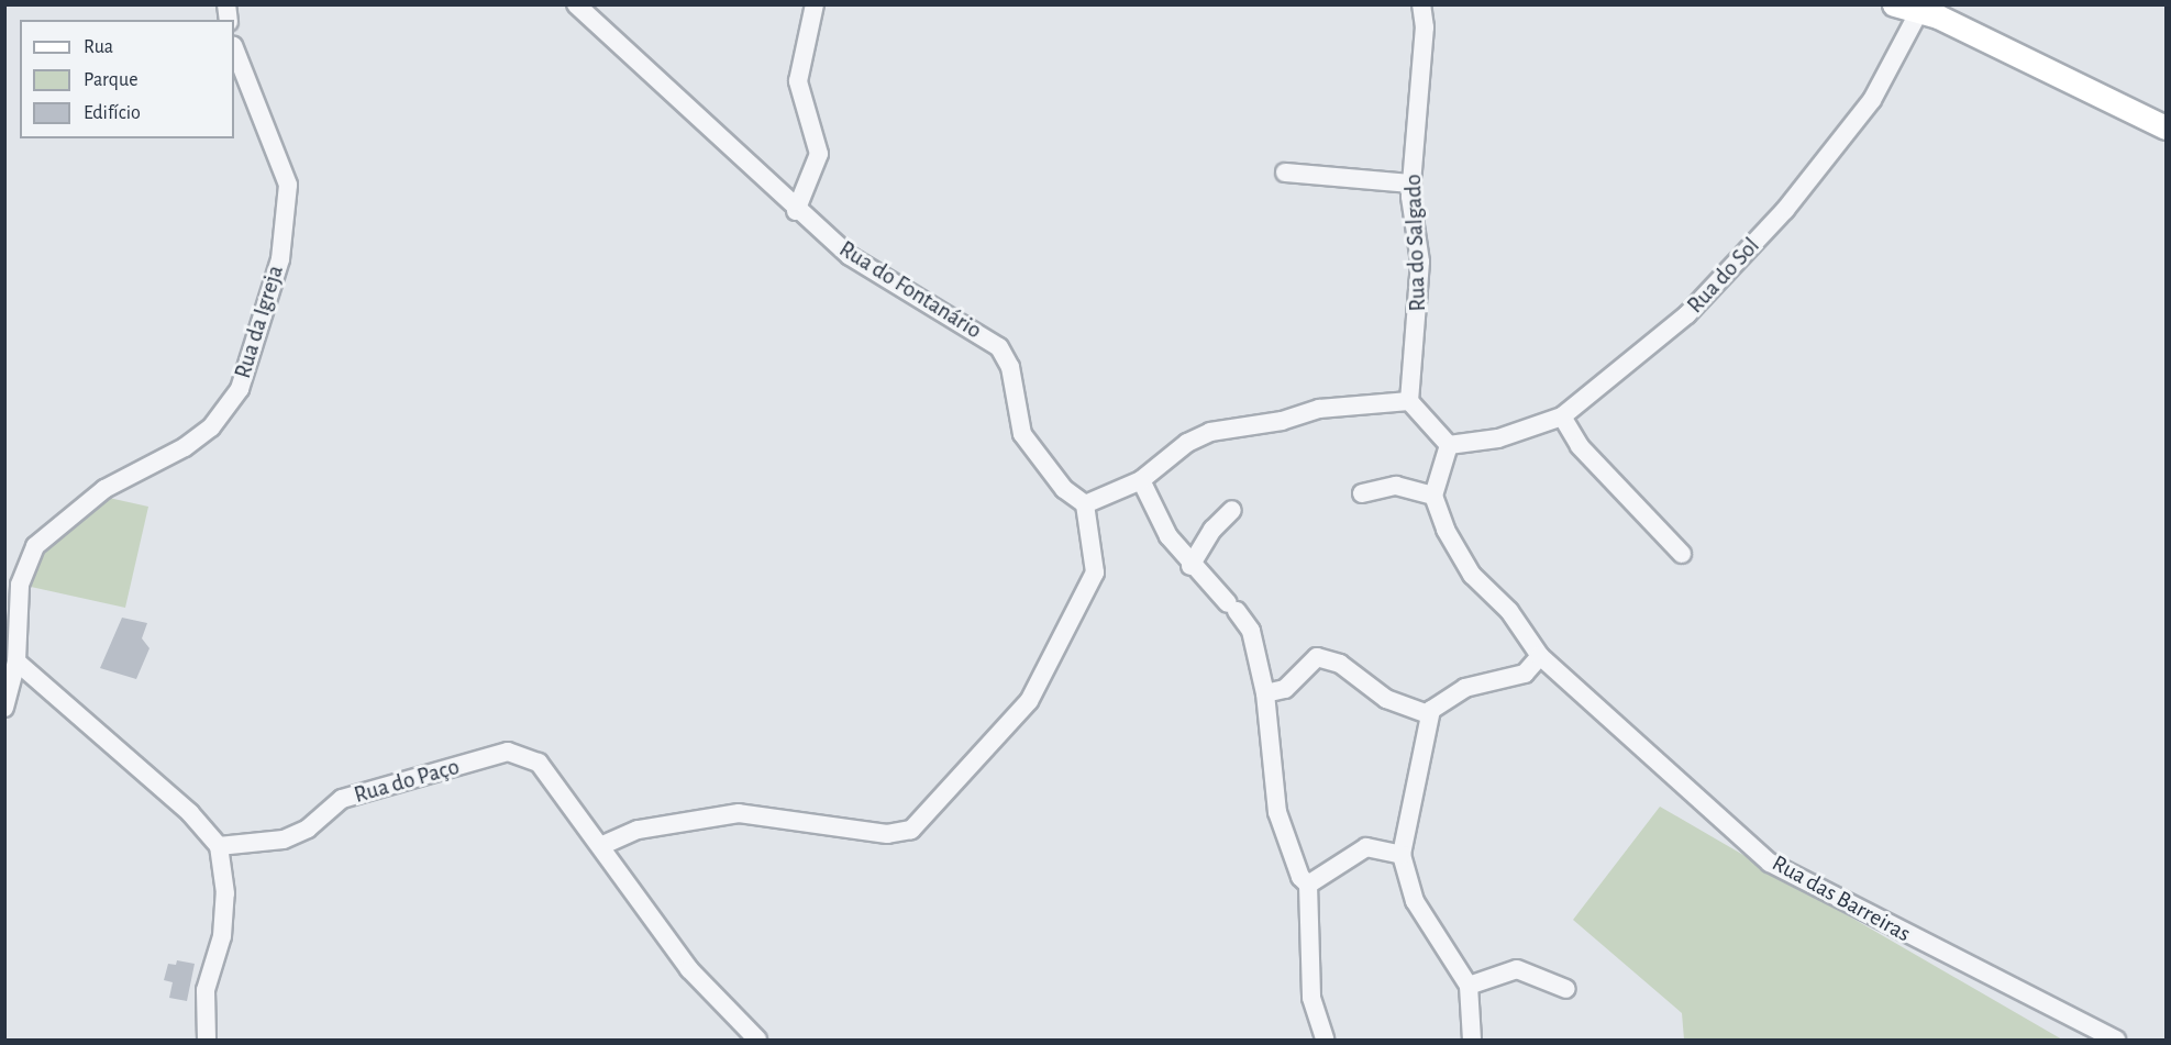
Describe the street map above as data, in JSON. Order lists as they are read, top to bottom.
{
  "streets": {
    "street": [
      "Rua do Salgado",
      "Rua do Sol",
      "Rua do Fontanário",
      "Rua da Igreja",
      "Rua do Paço",
      "Rua das Barreiras"
    ]
  },
  "legend": ["Rua", "Parque", "Edifício"]
}
